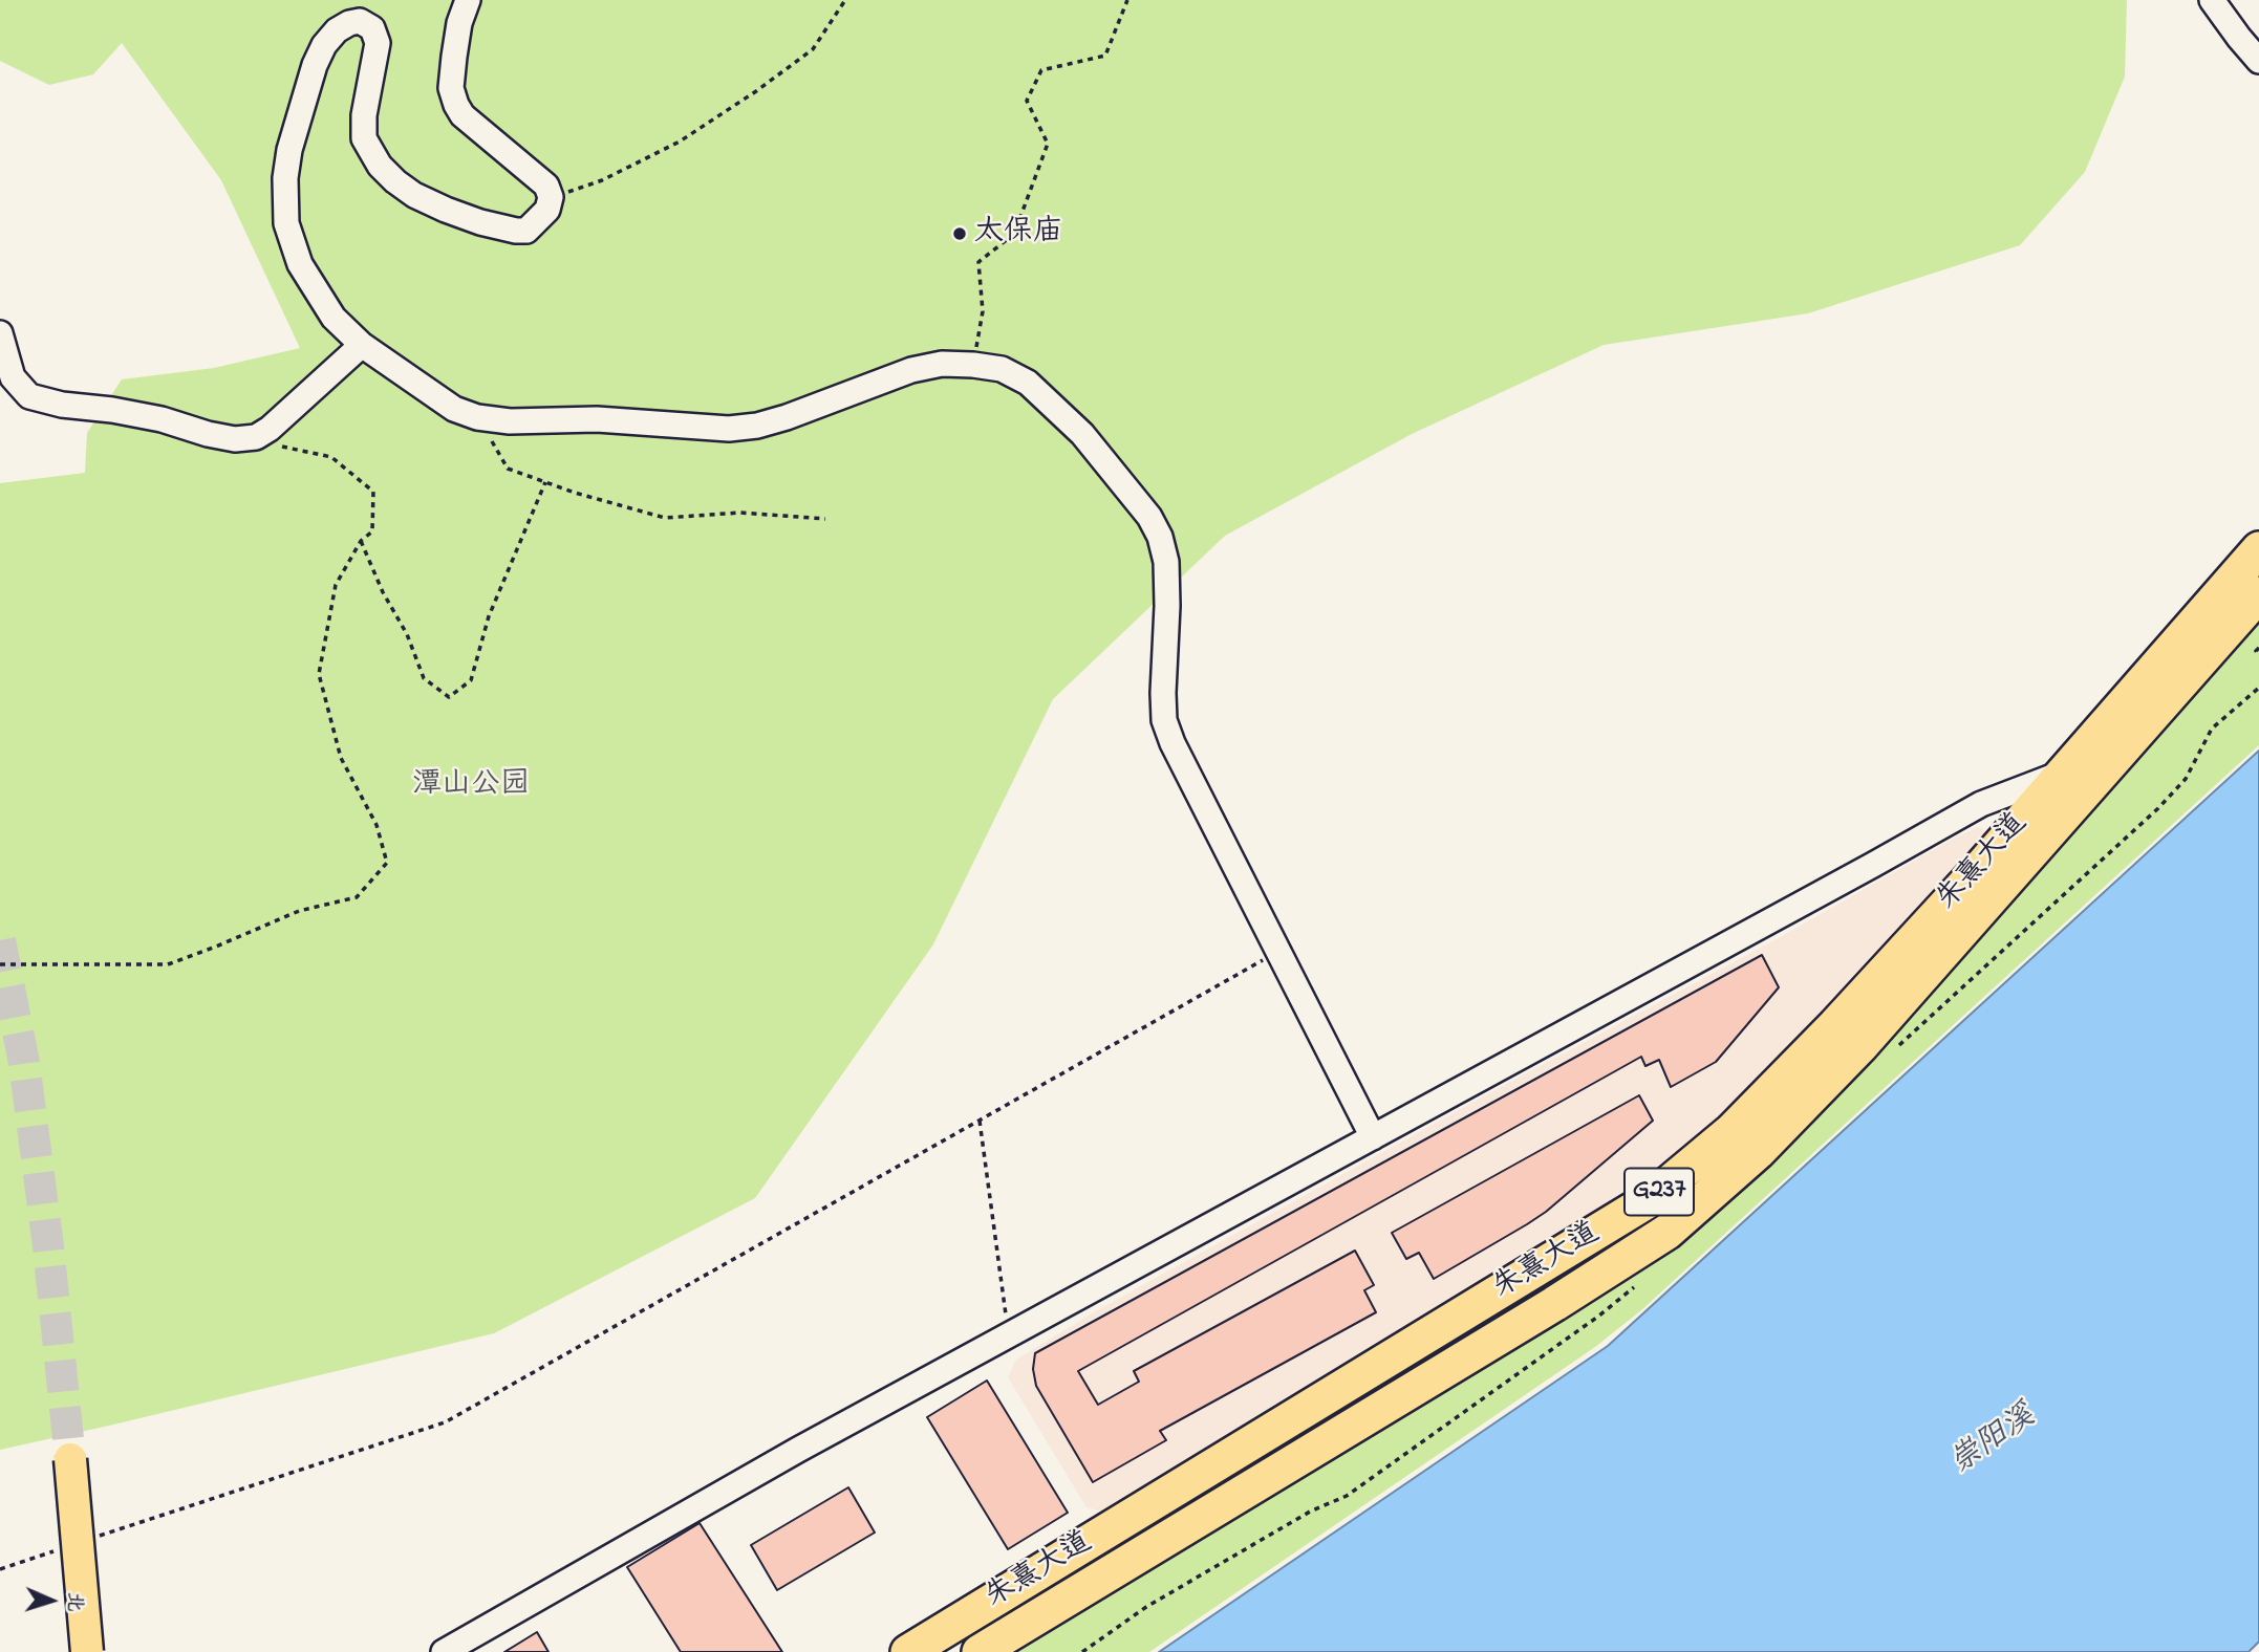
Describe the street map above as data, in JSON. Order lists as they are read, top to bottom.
{
  "streets": {
    "highway": ["朱熹大道", "G237"]
  },
  "water": ["崇阳溪"],
  "parks": ["潭山公园"],
  "places": ["太保庙"],
  "north": "right"
}
